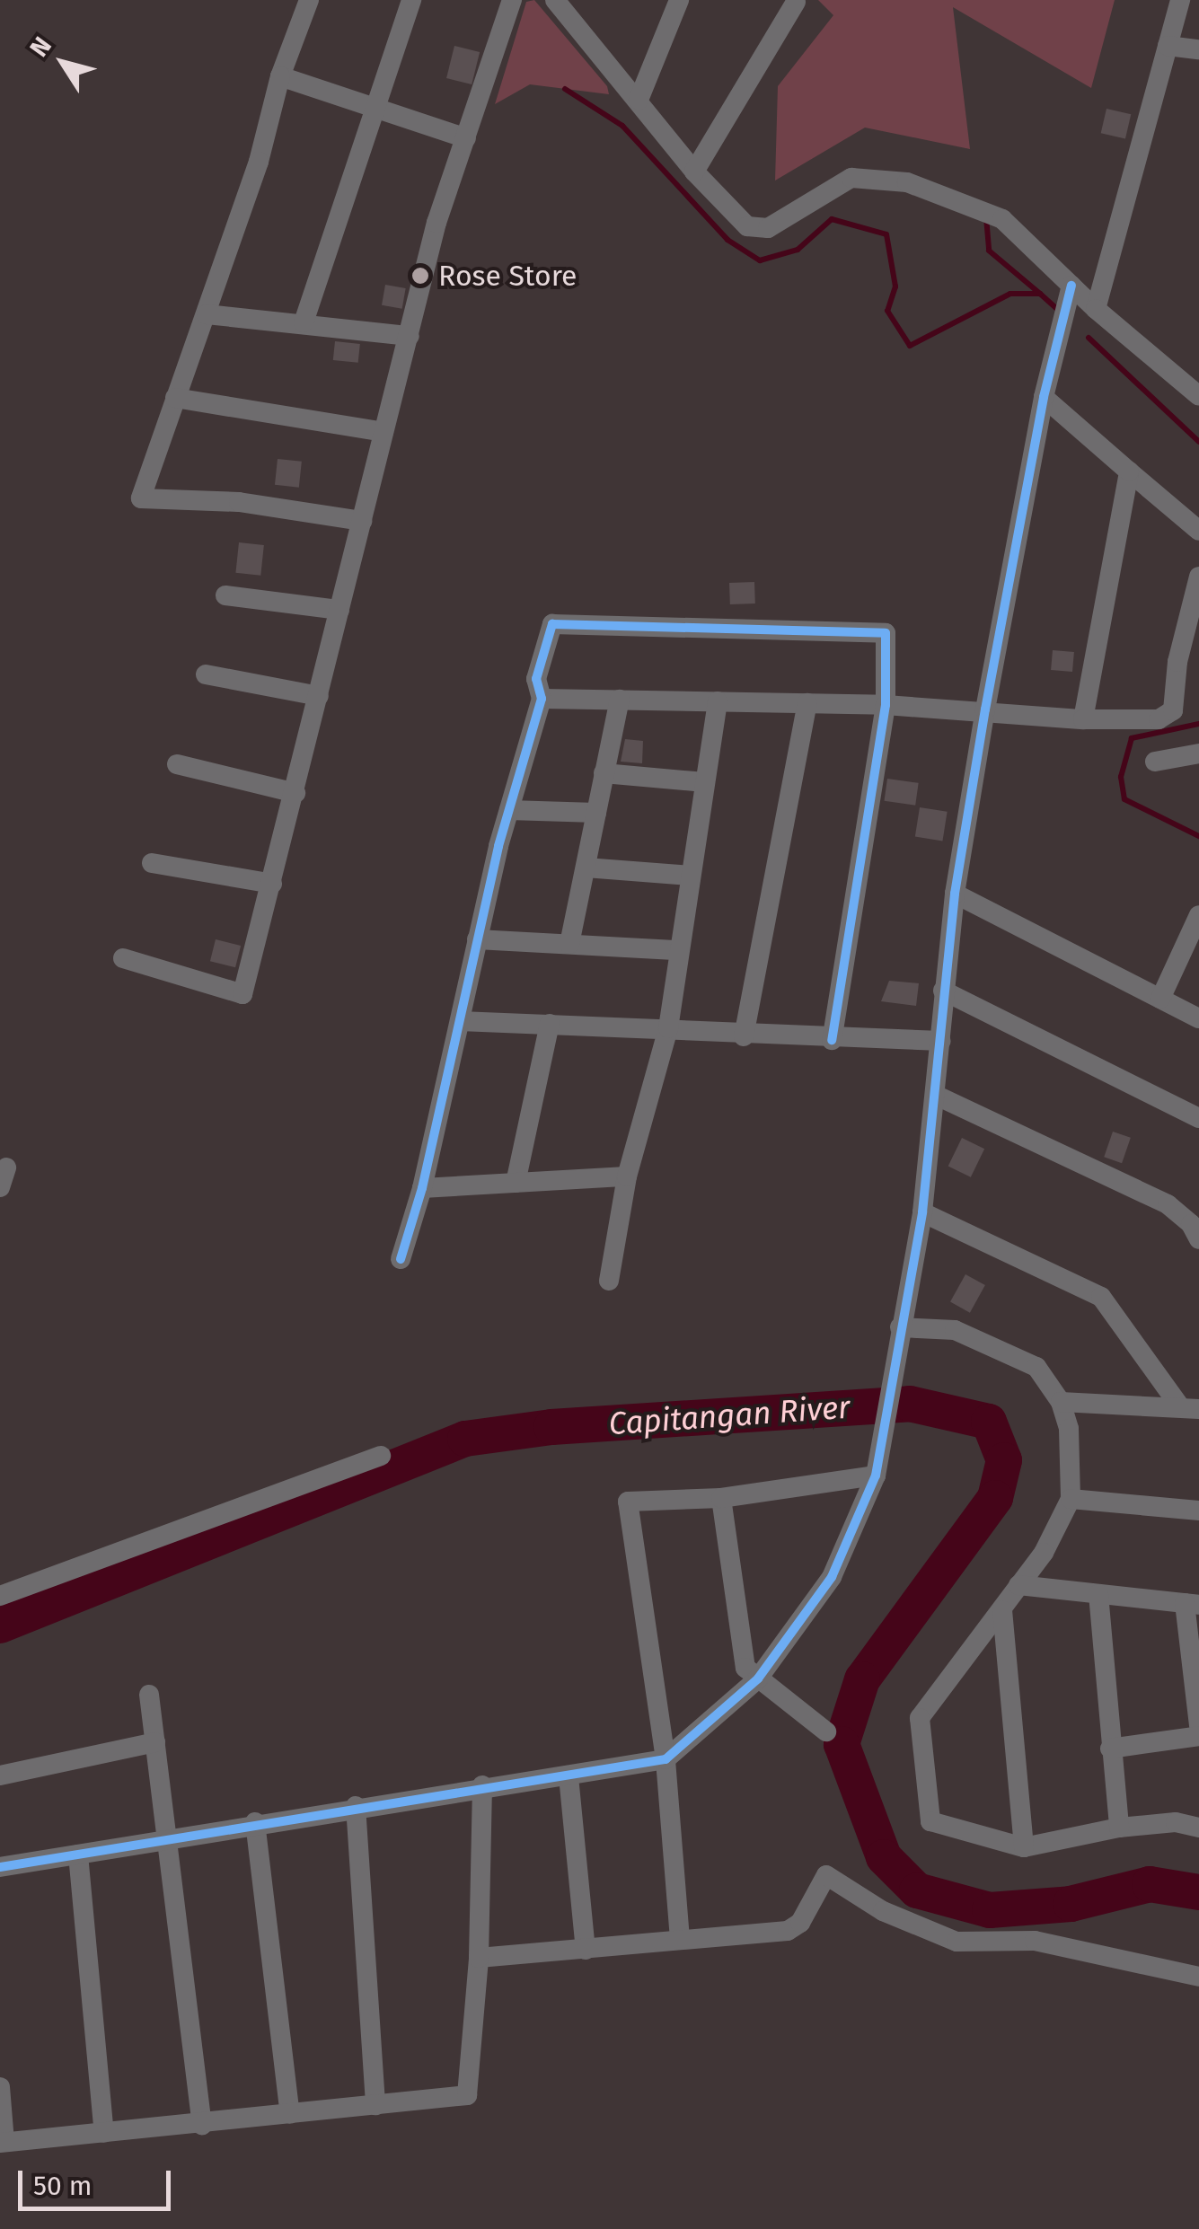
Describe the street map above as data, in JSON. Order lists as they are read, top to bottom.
{
  "water": ["Capitangan River"],
  "places": ["Rose Store"],
  "scale_bar": "50 m",
  "north": "top left"
}
